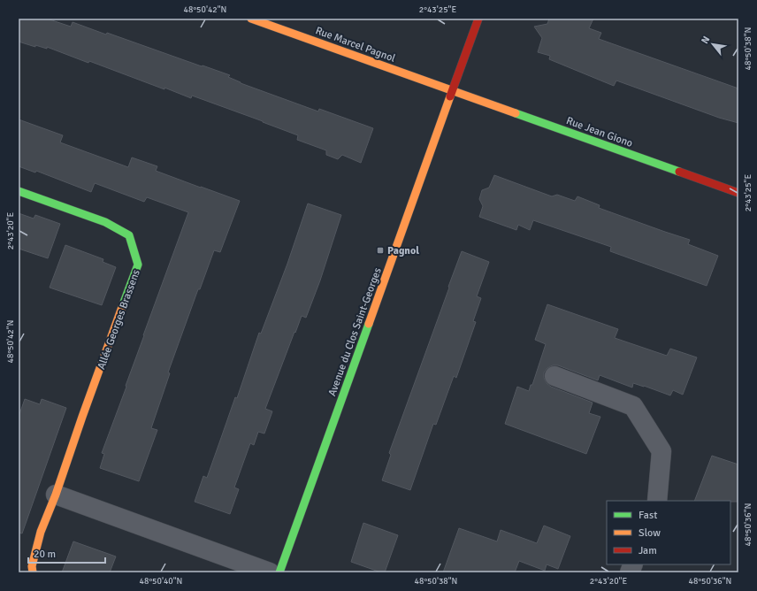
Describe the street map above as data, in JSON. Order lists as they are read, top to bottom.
{
  "streets": {
    "street": [
      "Rue Marcel Pagnol",
      "Rue Jean Giono",
      "Allée Georges Brassens",
      "Avenue du Clos Saint-Georges"
    ]
  },
  "crossings": [
    ["Rue Marcel Pagnol", "Rue Jean Giono"],
    ["Rue Marcel Pagnol", "Avenue du Clos Saint-Georges"],
    ["Rue Jean Giono", "Avenue du Clos Saint-Georges"]
  ],
  "places": {
    "transit": ["Pagnol"]
  },
  "legend": ["Fast", "Slow", "Jam"],
  "scale_bar": "20 m",
  "north": "top left",
  "coordinates": [
    "48°50'42\"N",
    "2°43'25\"E",
    "48°50'38\"N",
    "2°43'20\"E",
    "48°50'36\"N",
    "48°50'40\"N"
  ]
}
